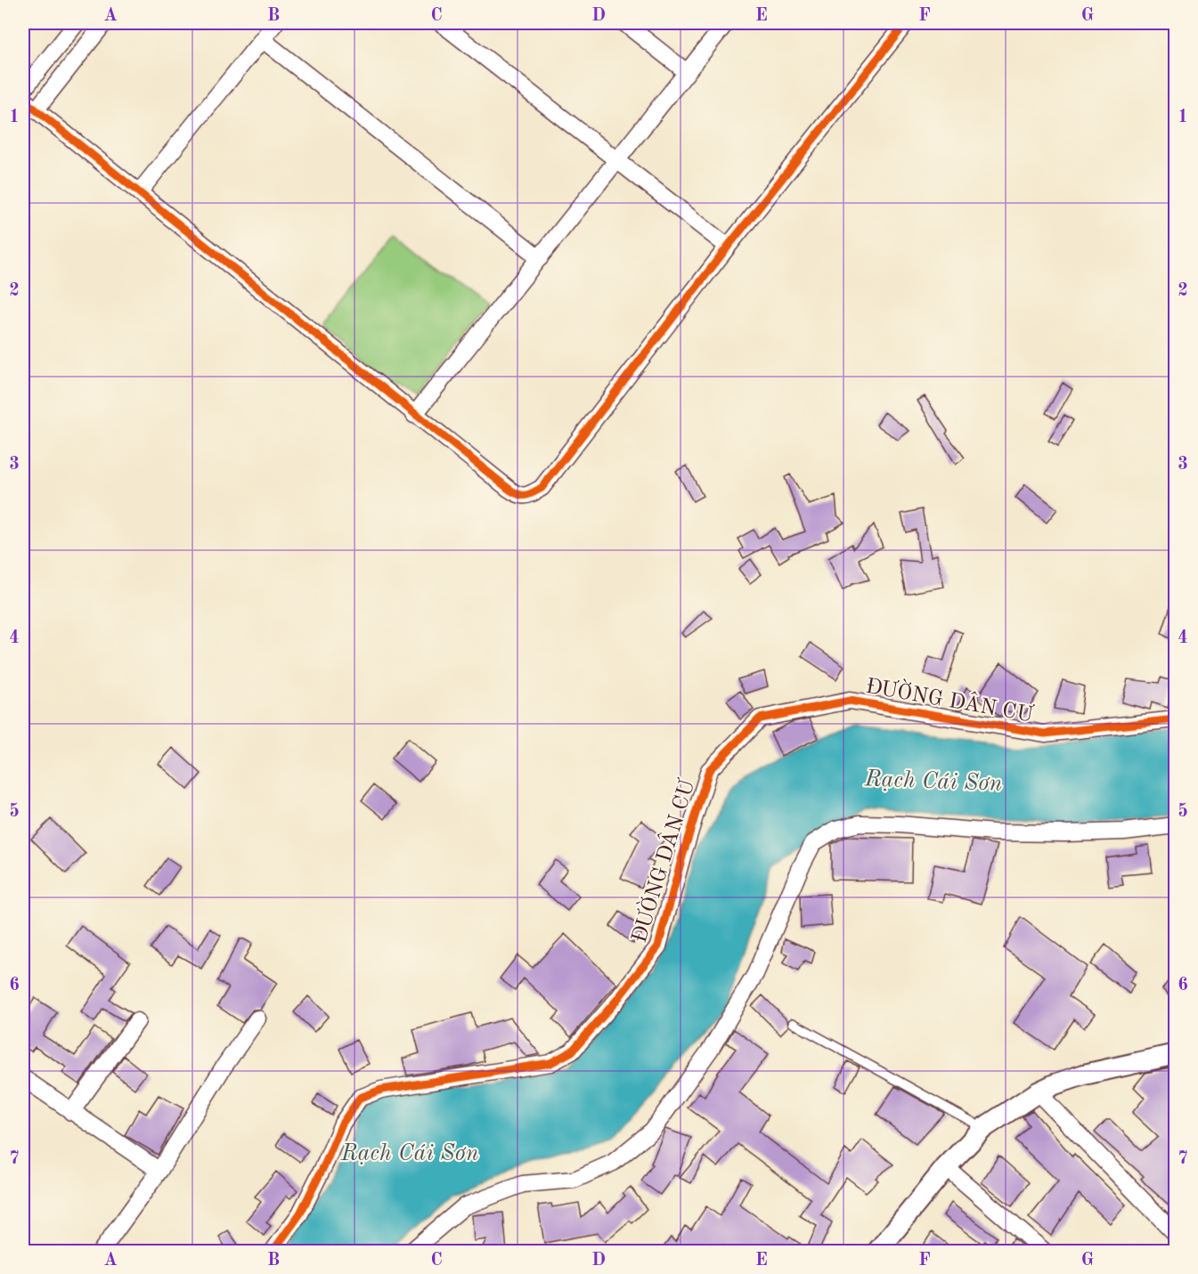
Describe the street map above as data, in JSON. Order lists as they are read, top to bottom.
{
  "streets": {
    "street": ["ĐƯỜNG DÂN CƯ"]
  },
  "water": ["Rạch Cái Sơn"],
  "grid": {
    "columns": [
      "A",
      "B",
      "C",
      "D",
      "E",
      "F",
      "G"
    ],
    "rows": [
      "1",
      "2",
      "3",
      "4",
      "5",
      "6",
      "7"
    ]
  }
}
